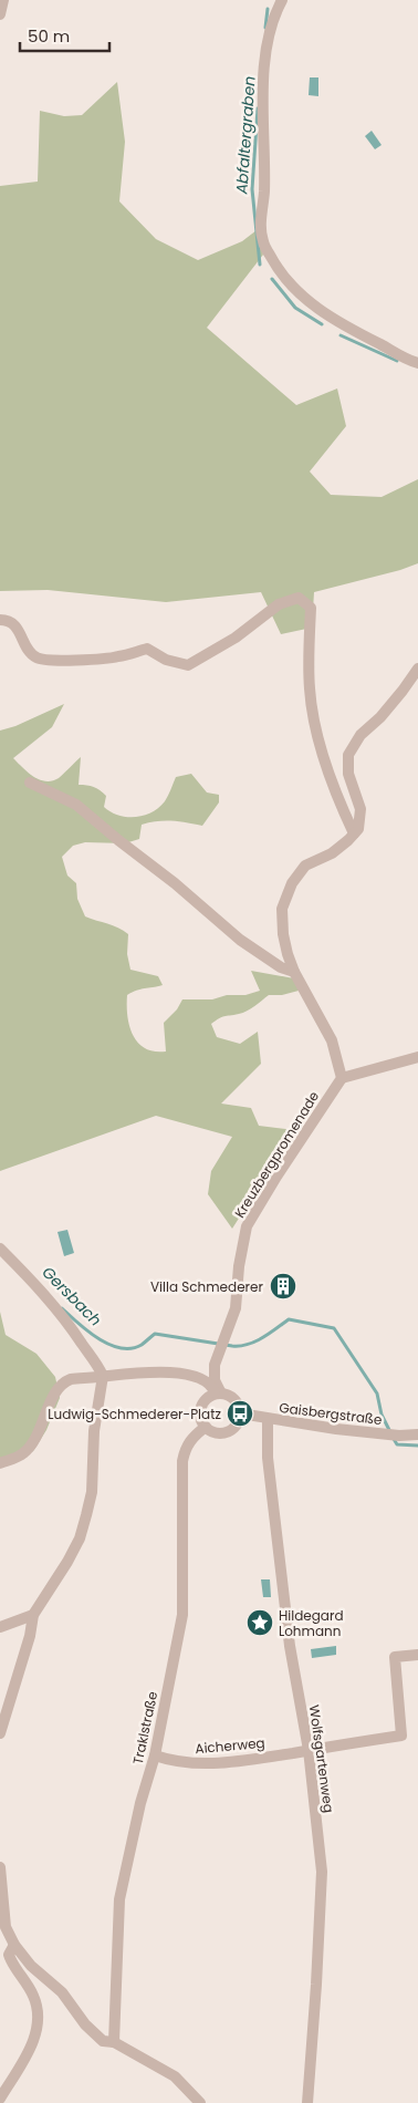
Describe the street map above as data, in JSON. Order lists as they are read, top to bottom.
{
  "streets": {
    "street": [
      "Kreuzbergpromenade",
      "Gaisbergstraße",
      "Traklstraße",
      "Aicherweg",
      "Wolfsgartenweg"
    ]
  },
  "crossings": [
    ["Kreuzbergpromenade", "Gaisbergstraße"],
    ["Kreuzbergpromenade", "Traklstraße"],
    ["Gaisbergstraße", "Traklstraße"],
    ["Gaisbergstraße", "Wolfsgartenweg"],
    ["Traklstraße", "Aicherweg"],
    ["Aicherweg", "Wolfsgartenweg"]
  ],
  "water": ["Abfaltergraben", "Gersbach"],
  "places": {
    "building": ["Villa Schmederer"],
    "bus stop": ["Ludwig-Schmederer-Platz"],
    "place": ["Hildegard Lohmann"]
  },
  "scale_bar": "50 m"
}
